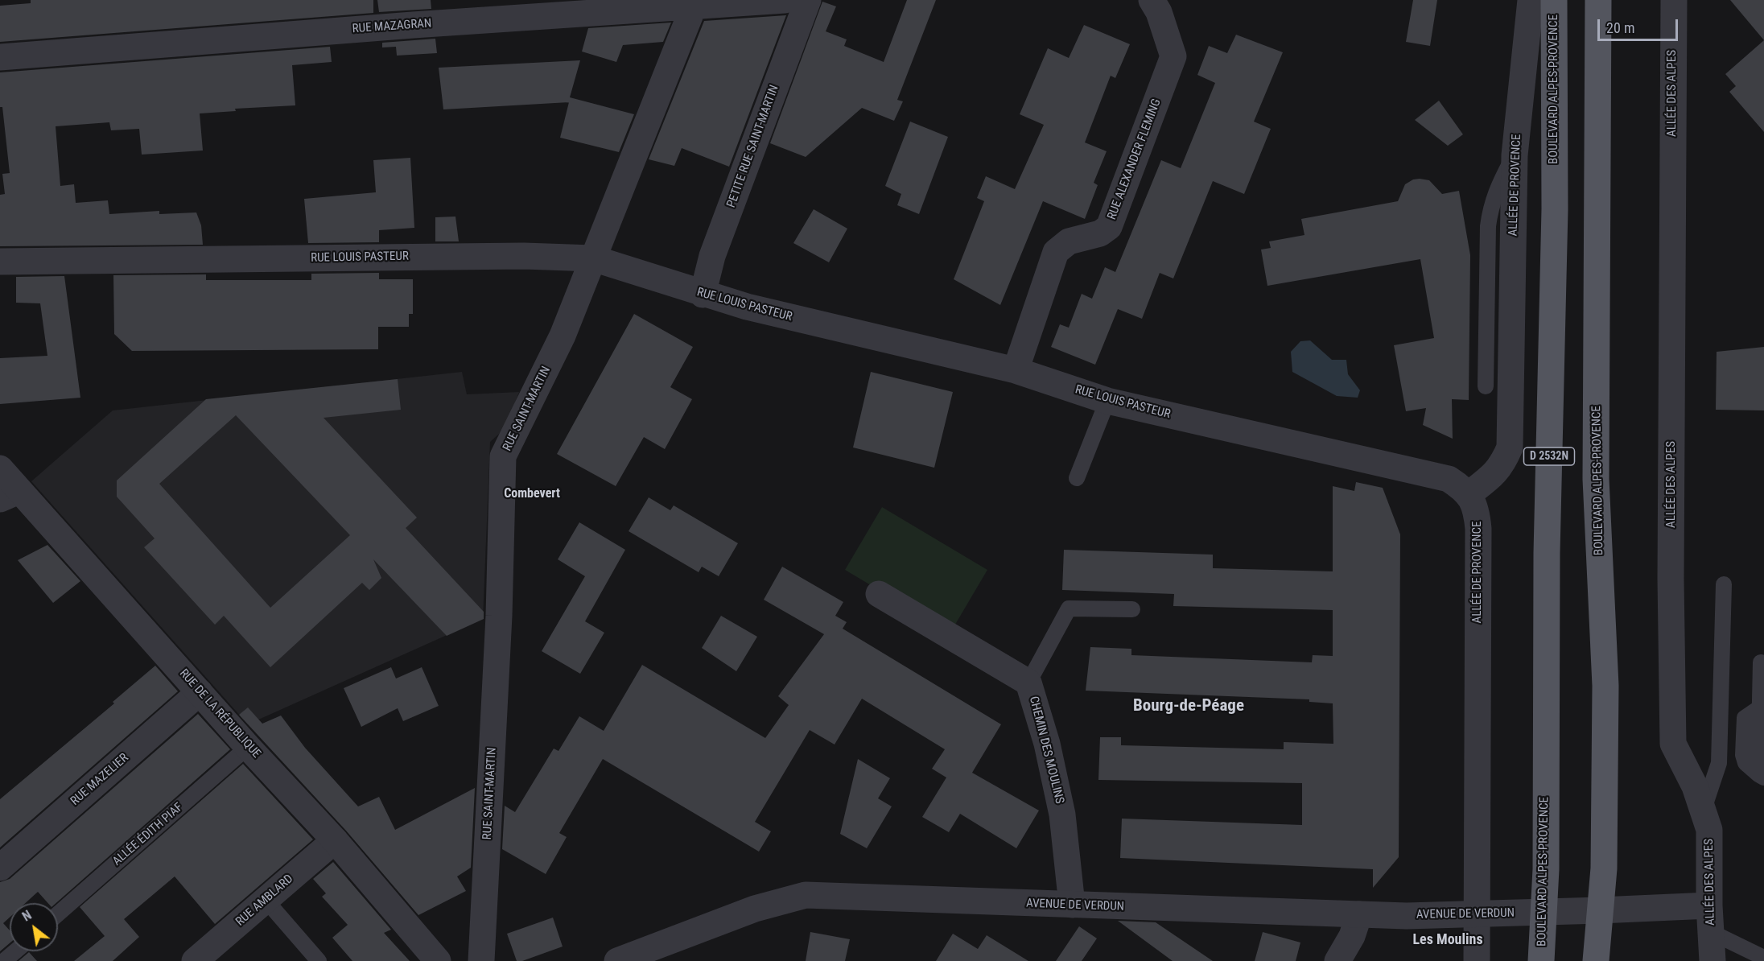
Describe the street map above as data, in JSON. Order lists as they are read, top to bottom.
{
  "streets": {
    "main road": ["BOULEVARD ALPES-PROVENCE", "D 2532N"],
    "street": [
      "RUE MAZAGRAN",
      "ALLÉE DES ALPES",
      "PETITE RUE SAINT-MARTIN",
      "RUE ALEXANDER FLEMING",
      "ALLÉE DE PROVENCE",
      "RUE LOUIS PASTEUR",
      "RUE SAINT-MARTIN",
      "RUE DE LA RÉPUBLIQUE",
      "CHEMIN DES MOULINS",
      "RUE MAZELIER",
      "RUE AMBLARD",
      "AVENUE DE VERDUN"
    ],
    "lane": ["ALLÉE ÉDITH PIAF"]
  },
  "crossings": [
    ["RUE MAZAGRAN", "RUE SAINT-MARTIN"],
    ["BOULEVARD ALPES-PROVENCE", "AVENUE DE VERDUN"],
    ["PETITE RUE SAINT-MARTIN", "RUE LOUIS PASTEUR"],
    ["RUE ALEXANDER FLEMING", "RUE LOUIS PASTEUR"],
    ["ALLÉE DE PROVENCE", "RUE LOUIS PASTEUR"],
    ["ALLÉE DE PROVENCE", "AVENUE DE VERDUN"],
    ["RUE LOUIS PASTEUR", "RUE SAINT-MARTIN"],
    ["RUE DE LA RÉPUBLIQUE", "RUE MAZELIER"],
    ["RUE DE LA RÉPUBLIQUE", "ALLÉE ÉDITH PIAF"],
    ["RUE DE LA RÉPUBLIQUE", "RUE AMBLARD"],
    ["CHEMIN DES MOULINS", "AVENUE DE VERDUN"]
  ],
  "districts": ["Combevert", "Bourg-de-Péage", "Les Moulins"],
  "scale_bar": "20 m",
  "north": "top left"
}
